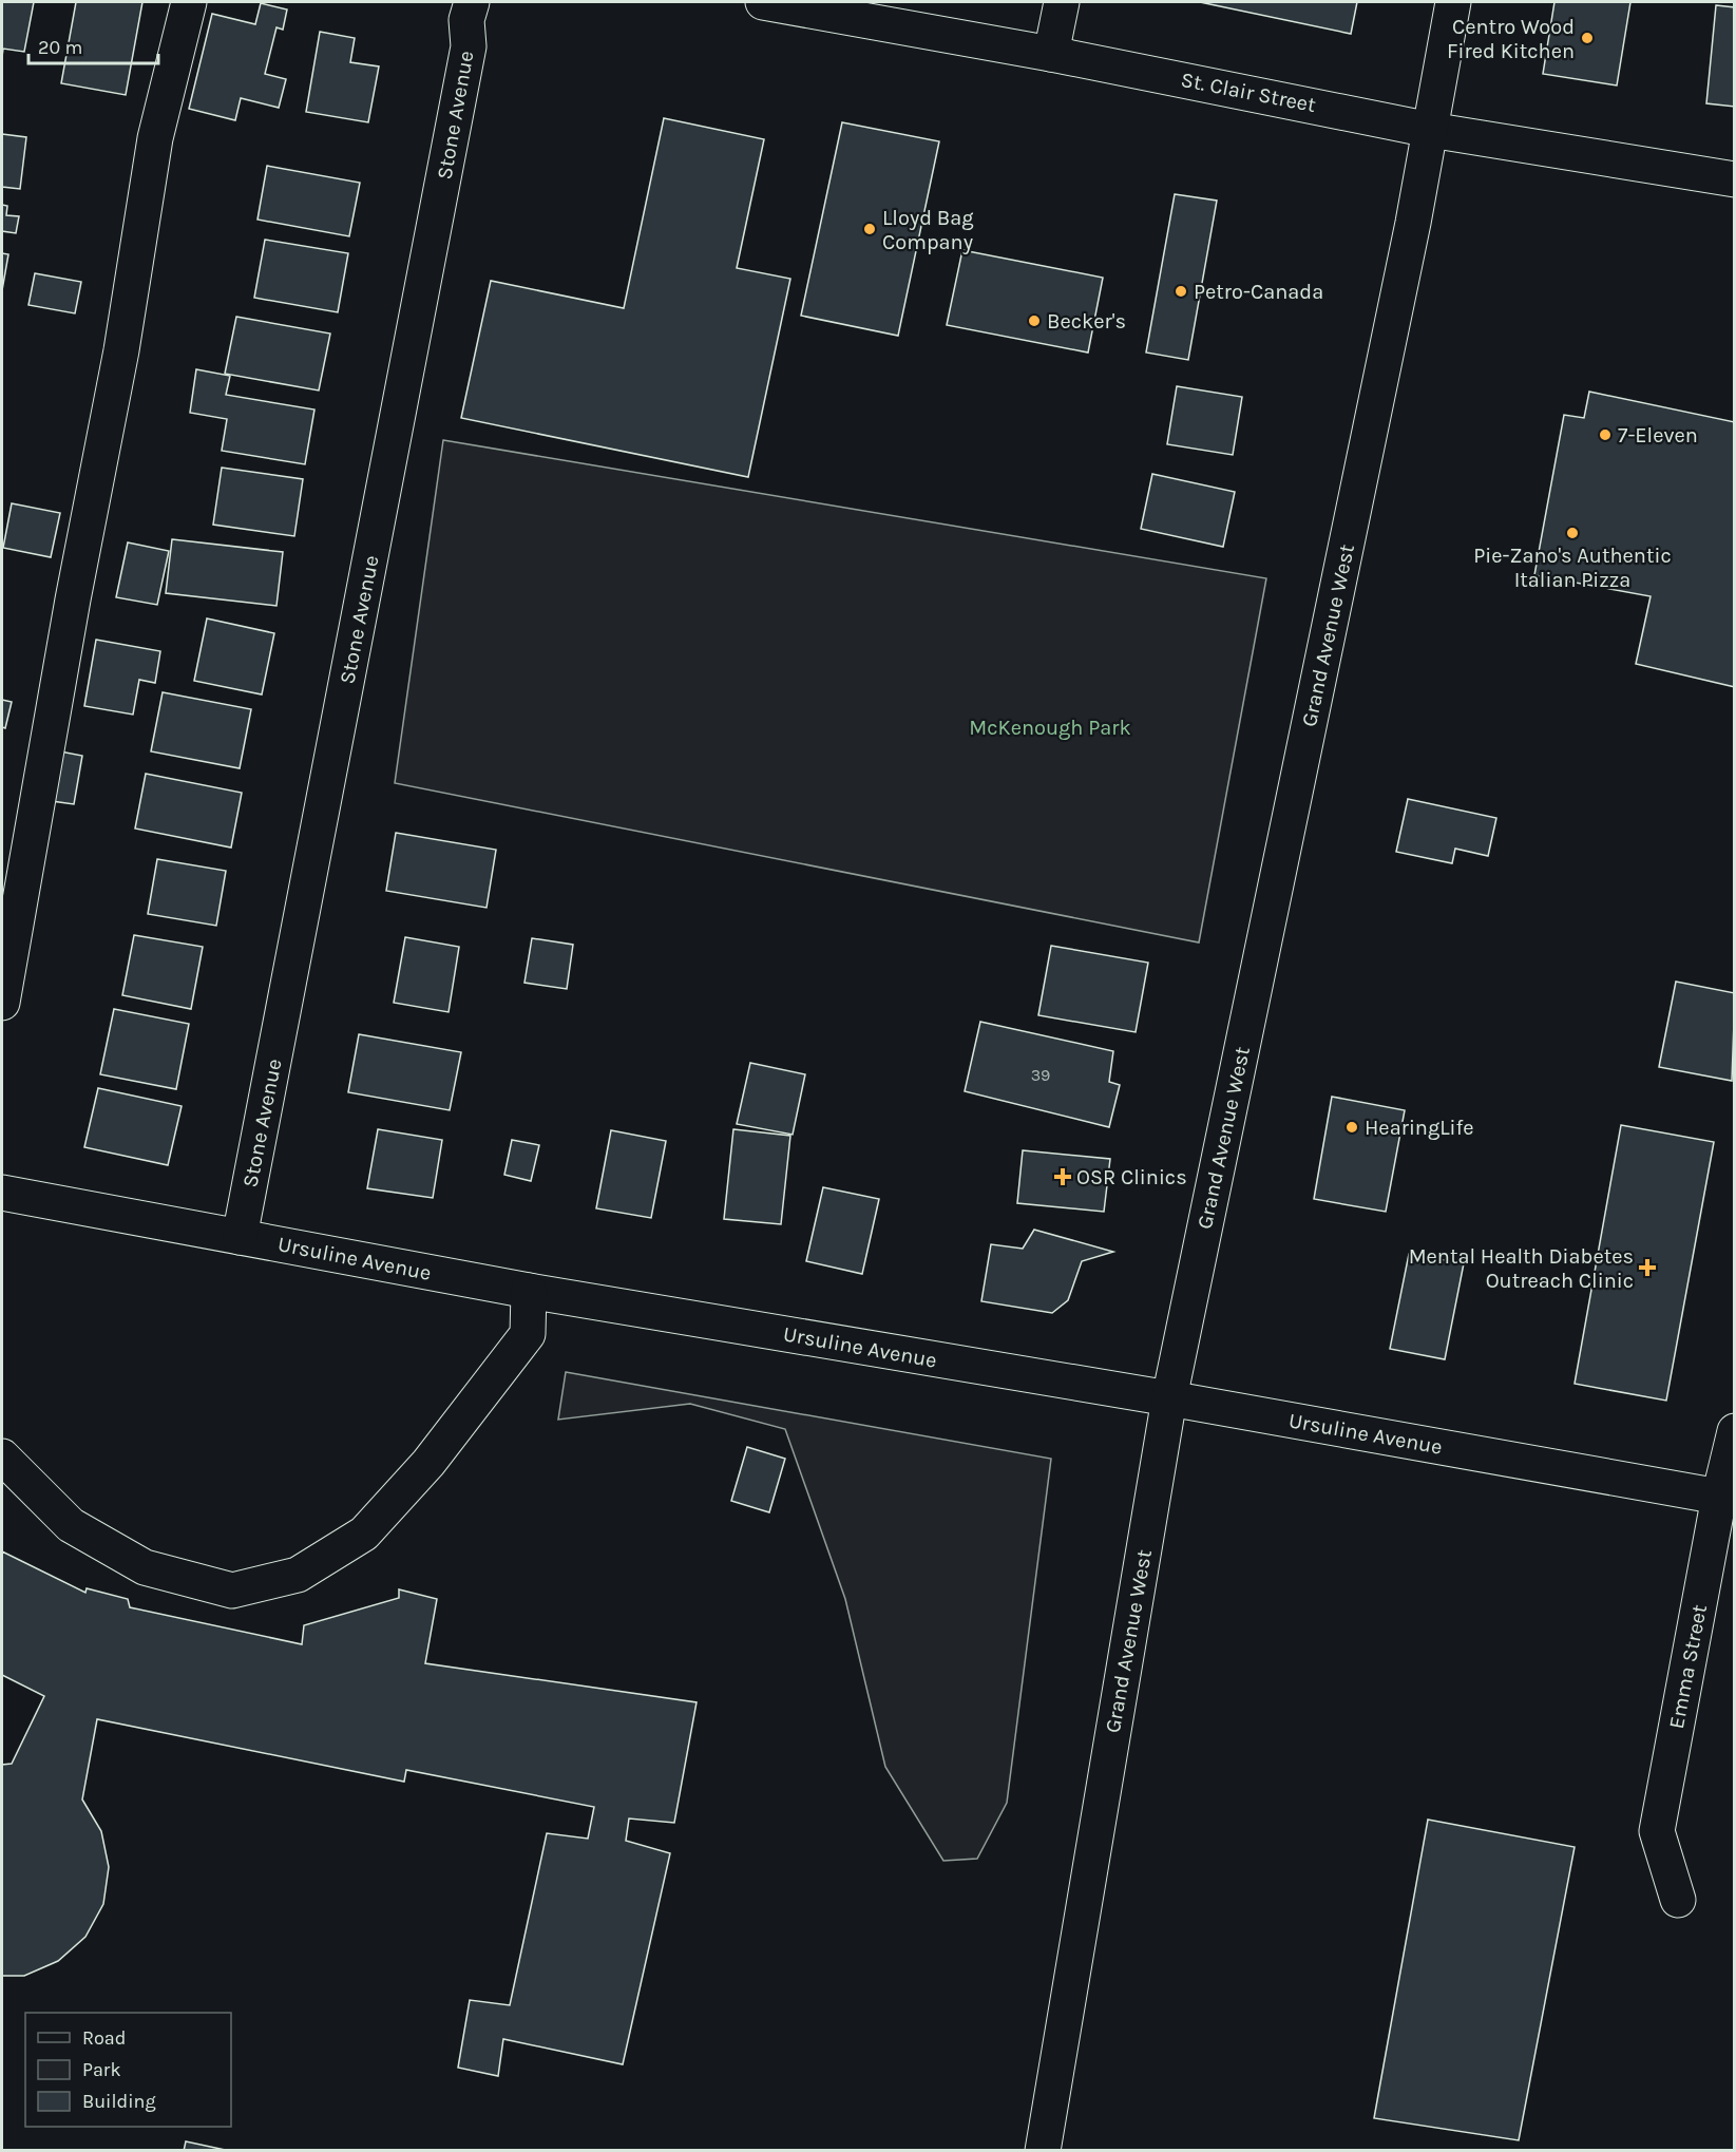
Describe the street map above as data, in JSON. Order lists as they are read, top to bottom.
{
  "streets": {
    "street": [
      "St. Clair Street",
      "Stone Avenue",
      "Grand Avenue West",
      "Ursuline Avenue",
      "Emma Street"
    ]
  },
  "crossings": [
    ["St. Clair Street", "Grand Avenue West"],
    ["Stone Avenue", "Ursuline Avenue"],
    ["Grand Avenue West", "Ursuline Avenue"],
    ["Ursuline Avenue", "Emma Street"]
  ],
  "parks": ["McKenough Park"],
  "places": {
    "other": [
      "Centro Wood Fired Kitchen",
      "Lloyd Bag Company",
      "Petro-Canada",
      "Becker's",
      "7-Eleven",
      "Pie-Zano's Authentic Italian Pizza",
      "HearingLife"
    ],
    "health": ["OSR Clinics", "Mental Health Diabetes Outreach Clinic"]
  },
  "house_numbers": ["39"],
  "legend": ["Road", "Park", "Building"],
  "scale_bar": "20 m"
}
